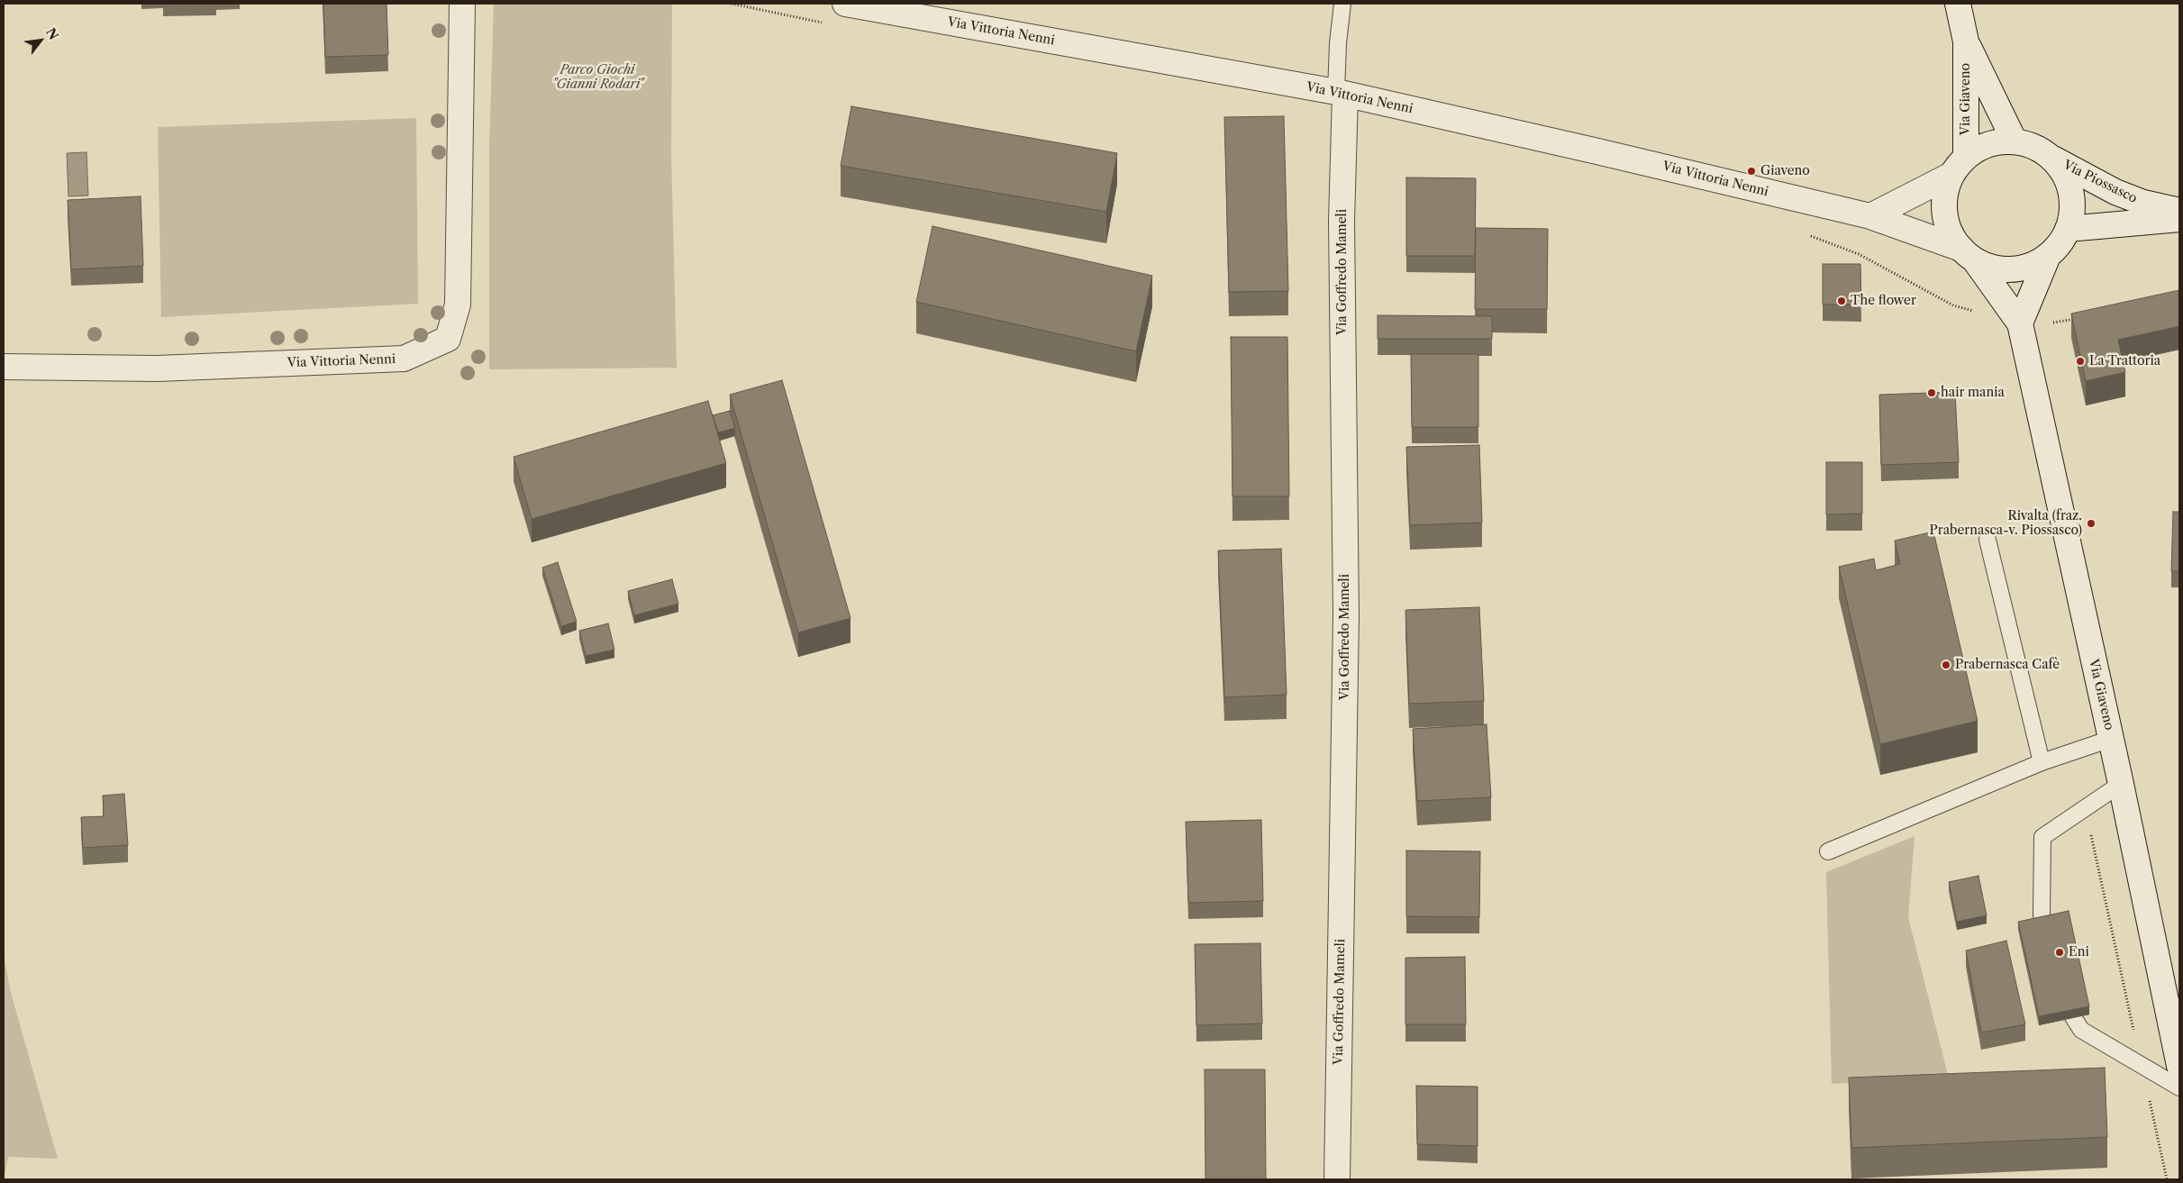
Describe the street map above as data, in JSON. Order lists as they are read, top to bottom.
{
  "streets": {
    "street": [
      "Via Vittoria Nenni",
      "Via Giaveno",
      "Via Piossasco",
      "Via Goffredo Mameli"
    ]
  },
  "crossings": [
    ["Via Vittoria Nenni", "Via Giaveno"],
    ["Via Vittoria Nenni", "Via Piossasco"],
    ["Via Vittoria Nenni", "Via Goffredo Mameli"],
    ["Via Giaveno", "Via Piossasco"]
  ],
  "parks": ["Parco Giochi \"Gianni Rodari\""],
  "places": [
    "Giaveno",
    "The flower",
    "La Trattoria",
    "hair mania",
    "Rivalta (fraz. Prabernasca-v. Piossasco)",
    "Prabernasca Cafè",
    "Eni"
  ],
  "north": "top right"
}
